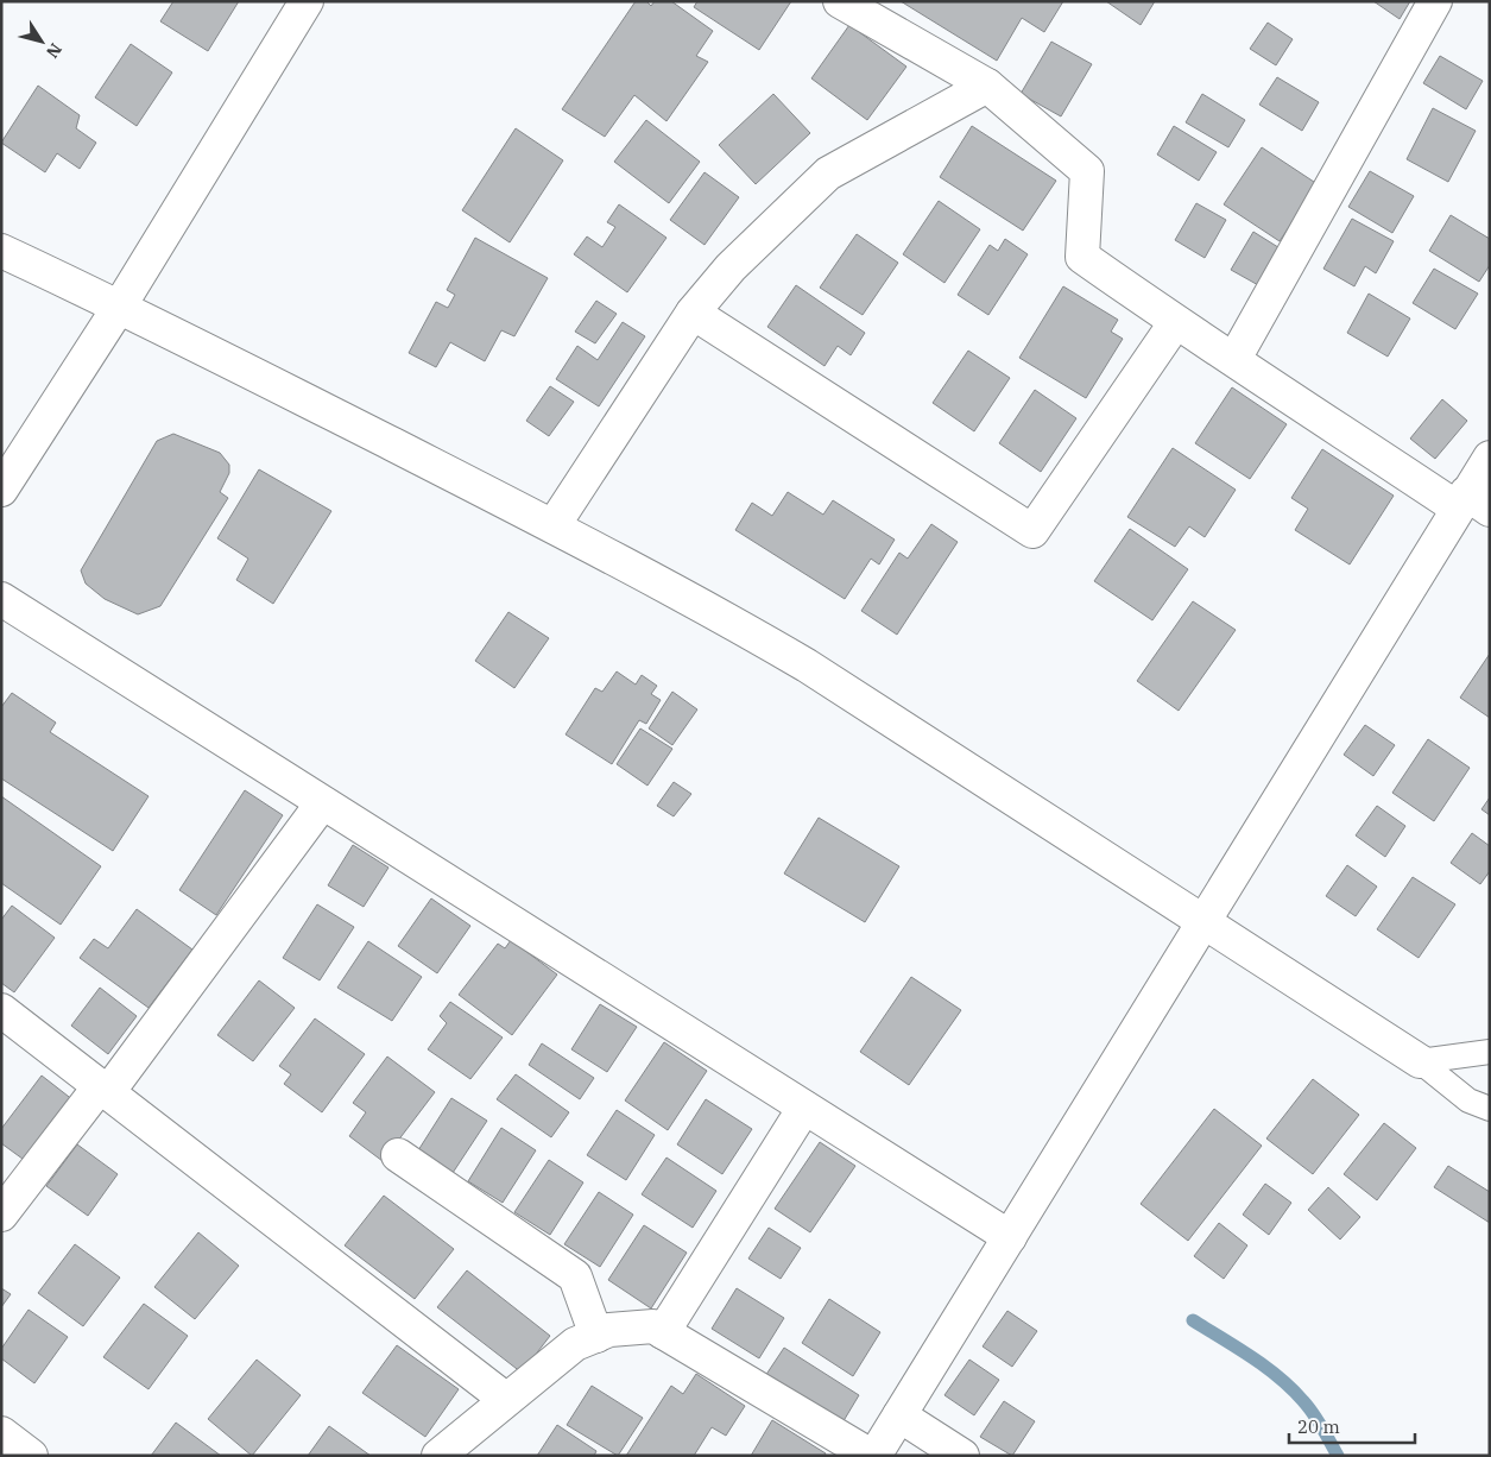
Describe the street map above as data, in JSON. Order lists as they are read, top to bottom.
{
  "scale_bar": "20 m",
  "north": "bottom right"
}
